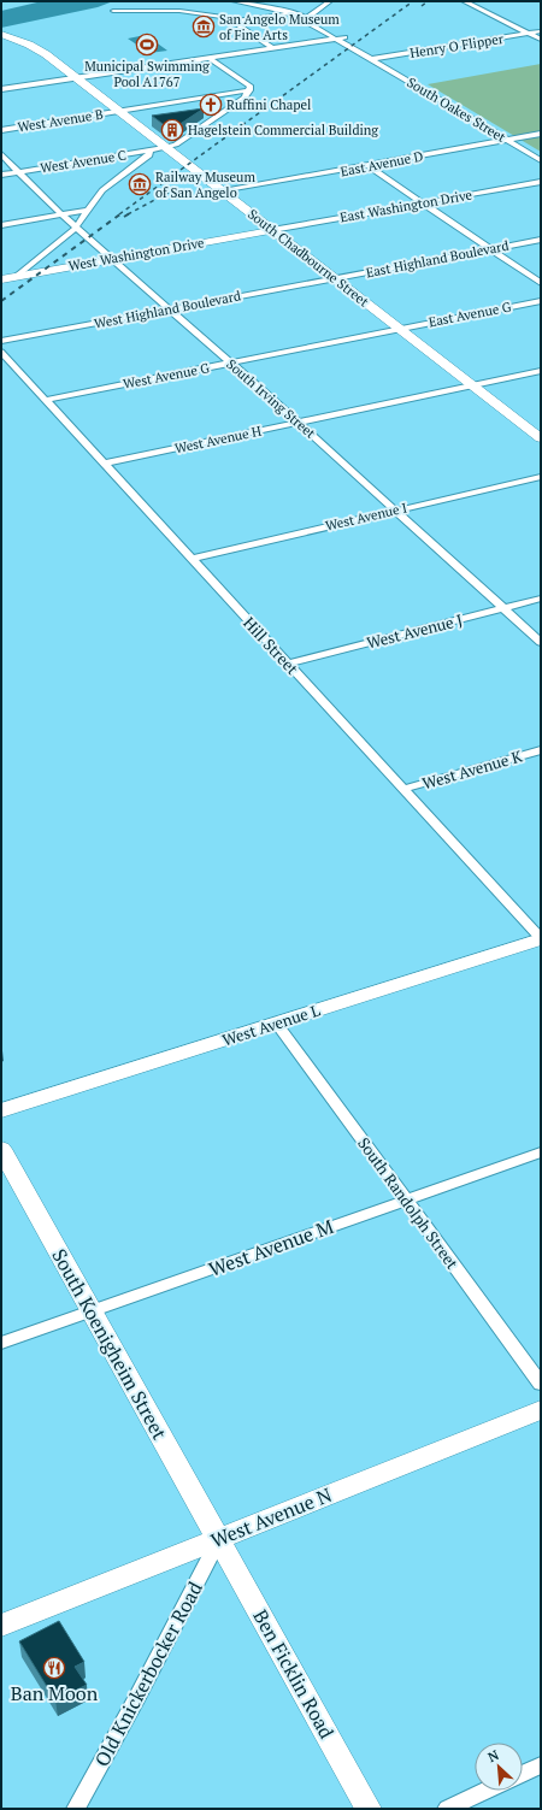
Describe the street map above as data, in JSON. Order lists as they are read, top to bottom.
{
  "streets": {
    "main road": [
      "West Washington Drive",
      "South Chadbourne Street",
      "West Avenue L",
      "South Koenigheim Street",
      "West Avenue N",
      "Ben Ficklin Road"
    ],
    "street": [
      "Henry O Flipper",
      "South Oakes Street",
      "West Avenue B",
      "West Avenue C",
      "East Avenue D",
      "East Washington Drive",
      "East Highland Boulevard",
      "West Highland Boulevard",
      "East Avenue G",
      "West Avenue G",
      "South Irving Street",
      "West Avenue H",
      "West Avenue I",
      "West Avenue J",
      "Hill Street",
      "West Avenue K",
      "South Randolph Street",
      "West Avenue M",
      "Old Knickerbocker Road"
    ]
  },
  "crossings": [
    ["Henry O Flipper", "South Oakes Street"],
    ["South Oakes Street", "East Avenue D"],
    ["West Avenue B", "West Avenue C"],
    ["West Avenue B", "South Chadbourne Street"],
    ["West Avenue C", "South Chadbourne Street"],
    ["West Avenue C", "South Irving Street"],
    ["East Avenue D", "South Chadbourne Street"],
    ["East Washington Drive", "West Washington Drive"],
    ["East Washington Drive", "South Chadbourne Street"],
    ["West Washington Drive", "South Chadbourne Street"],
    ["West Washington Drive", "South Irving Street"],
    ["South Chadbourne Street", "East Highland Boulevard"],
    ["South Chadbourne Street", "West Highland Boulevard"],
    ["South Chadbourne Street", "East Avenue G"],
    ["South Chadbourne Street", "West Avenue G"],
    ["South Chadbourne Street", "West Avenue H"],
    ["East Highland Boulevard", "West Highland Boulevard"],
    ["West Highland Boulevard", "South Irving Street"],
    ["East Avenue G", "West Avenue G"],
    ["West Avenue G", "South Irving Street"],
    ["West Avenue G", "Hill Street"],
    ["South Irving Street", "West Avenue H"],
    ["South Irving Street", "West Avenue I"],
    ["South Irving Street", "West Avenue J"],
    ["West Avenue H", "Hill Street"],
    ["West Avenue I", "Hill Street"],
    ["West Avenue J", "Hill Street"],
    ["Hill Street", "West Avenue K"],
    ["Hill Street", "West Avenue L"],
    ["West Avenue L", "South Randolph Street"],
    ["South Randolph Street", "West Avenue M"],
    ["West Avenue M", "South Koenigheim Street"],
    ["South Koenigheim Street", "West Avenue N"],
    ["South Koenigheim Street", "Old Knickerbocker Road"],
    ["South Koenigheim Street", "Ben Ficklin Road"],
    ["West Avenue N", "Old Knickerbocker Road"],
    ["West Avenue N", "Ben Ficklin Road"],
    ["Old Knickerbocker Road", "Ben Ficklin Road"]
  ],
  "places": {
    "museum": ["San Angelo Museum of Fine Arts", "Railway Museum of San Angelo"],
    "sports": ["Municipal Swimming Pool A1767"],
    "church": ["Ruffini Chapel"],
    "building": ["Hagelstein Commercial Building"],
    "restaurant": ["Ban Moon"]
  },
  "north": "top left"
}
